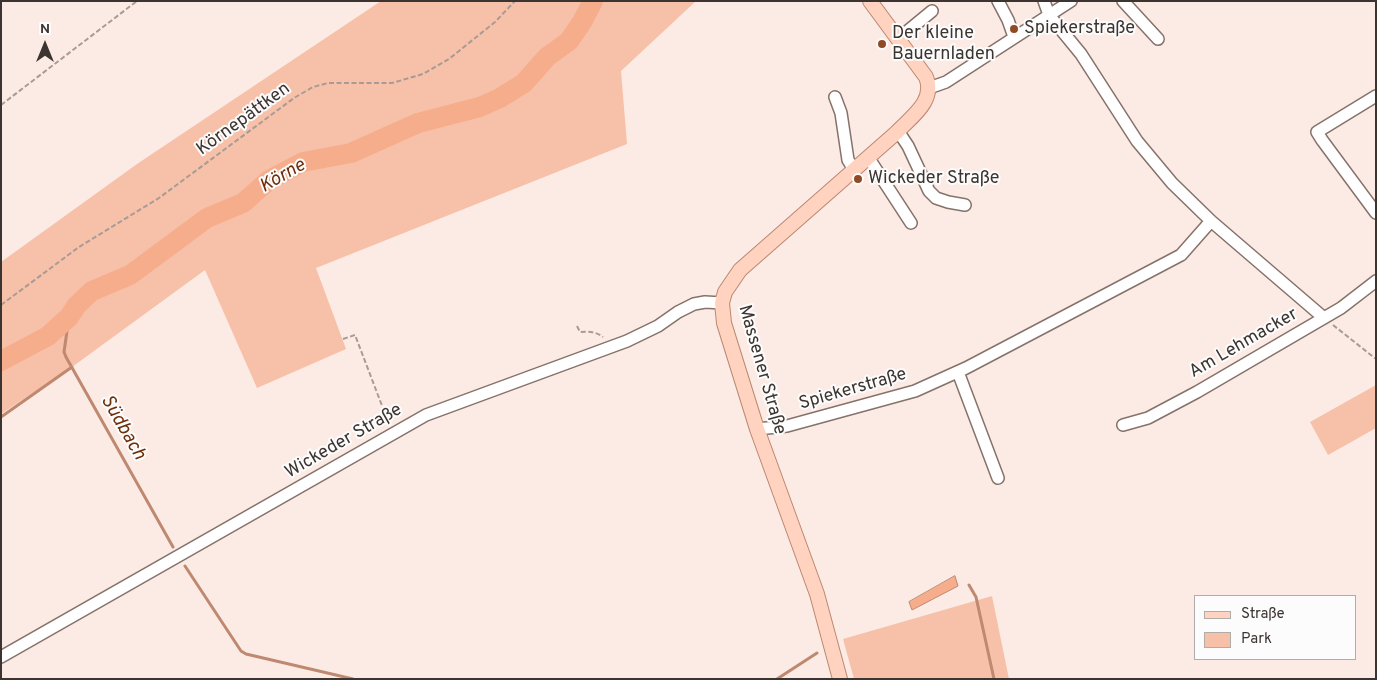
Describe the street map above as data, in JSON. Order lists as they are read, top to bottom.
{
  "streets": {
    "main road": ["Massener Straße"],
    "street": ["Am Lehmacker", "Spiekerstraße", "Wickeder Straße"],
    "path": ["Körnepättken"]
  },
  "crossings": [
    ["Massener Straße", "Spiekerstraße"],
    ["Massener Straße", "Wickeder Straße"]
  ],
  "water": ["Körne", "Südbach"],
  "places": ["Spiekerstraße", "Der kleine Bauernladen", "Wickeder Straße"],
  "legend": ["Straße", "Park"],
  "north": "top"
}
